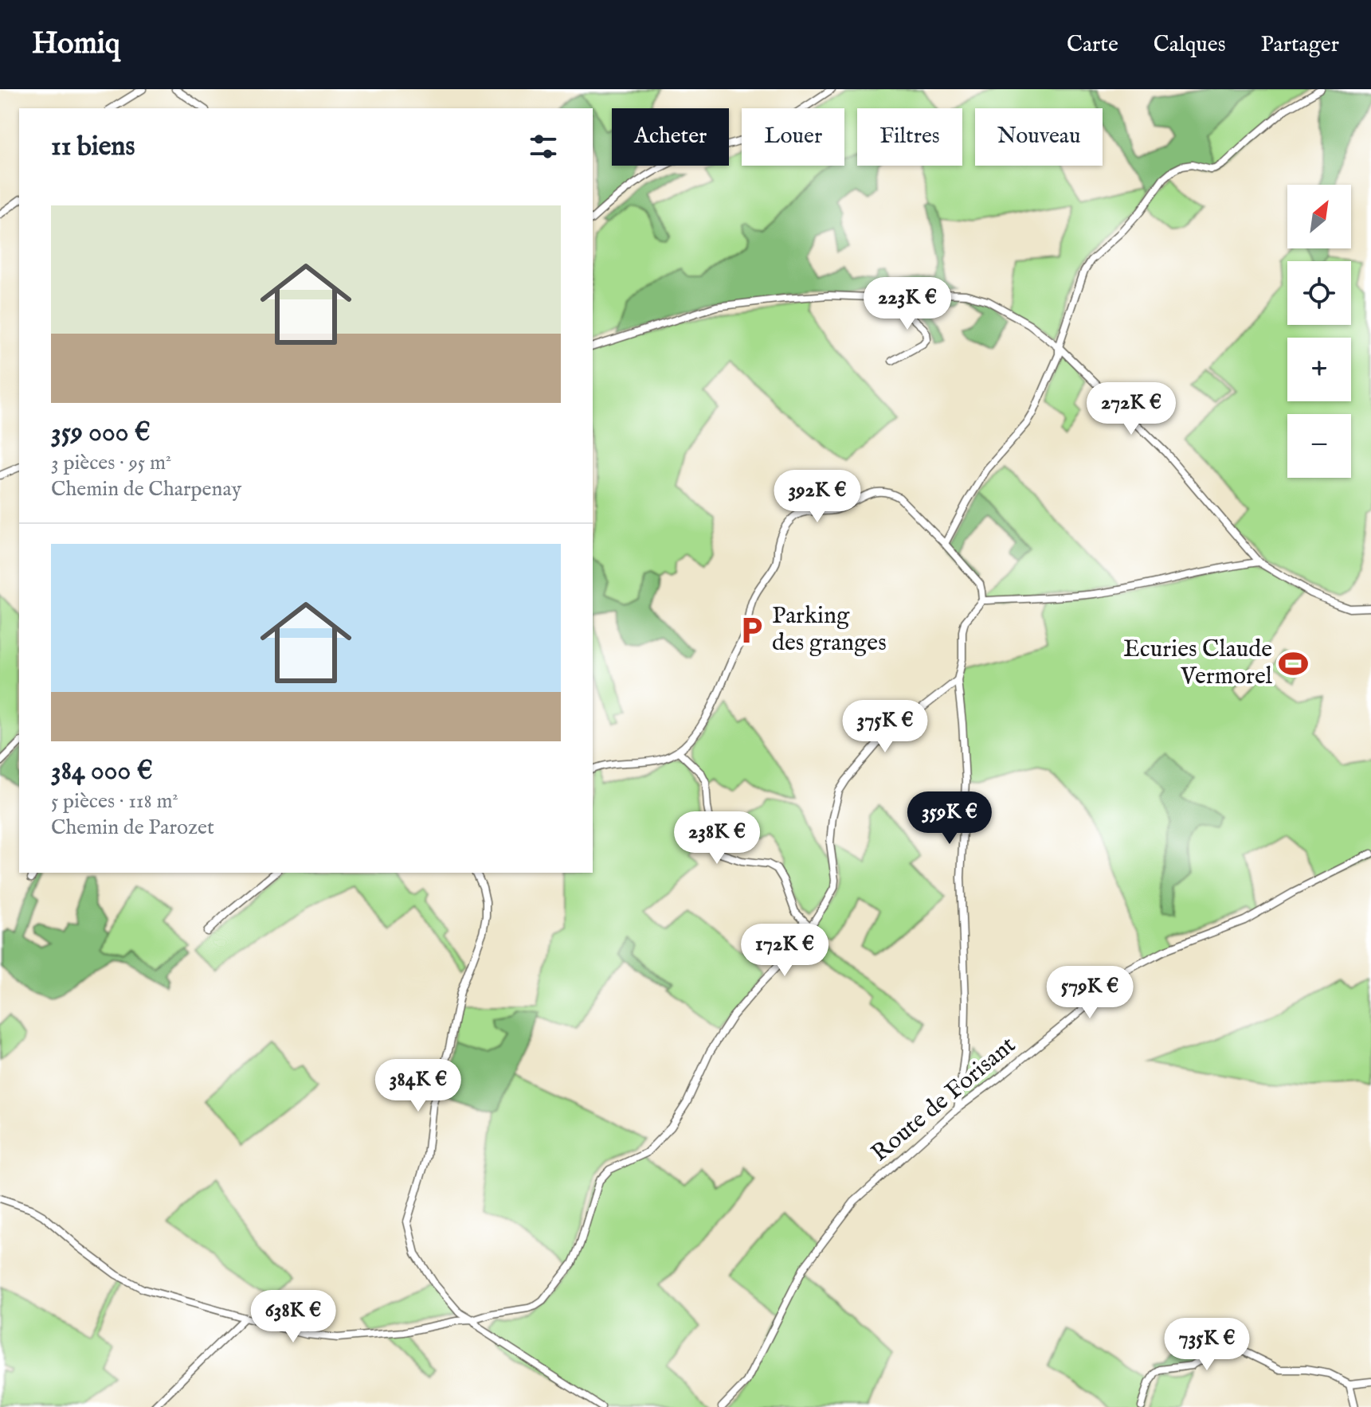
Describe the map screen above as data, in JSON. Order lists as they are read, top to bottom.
{
  "streets": {
    "street": ["Route de Forisant"]
  },
  "places": {
    "parking": ["Parking des granges"],
    "sports": ["Ecuries Claude Vermorel"]
  },
  "north": "top right",
  "page": {
    "header": "Homiq",
    "nav": ["Carte", "Calques", "Partager"],
    "chip": [
      "Acheter",
      "Louer",
      "Filtres",
      "Nouveau"
    ],
    "heading": "11 biens",
    "map_buttons": ["+", "−"],
    "list": [
      {
        "name": "359 000 €",
        "note": "3 pièces · 95 m² · Chemin de Charpenay"
      },
      {
        "name": "384 000 €",
        "note": "5 pièces · 118 m² · Chemin de Parozet"
      }
    ],
    "price": [
      "223K €",
      "272K €",
      "392K €",
      "375K €",
      "359K €",
      "238K €",
      "172K €",
      "579K €",
      "384K €",
      "638K €",
      "735K €"
    ]
  }
}
